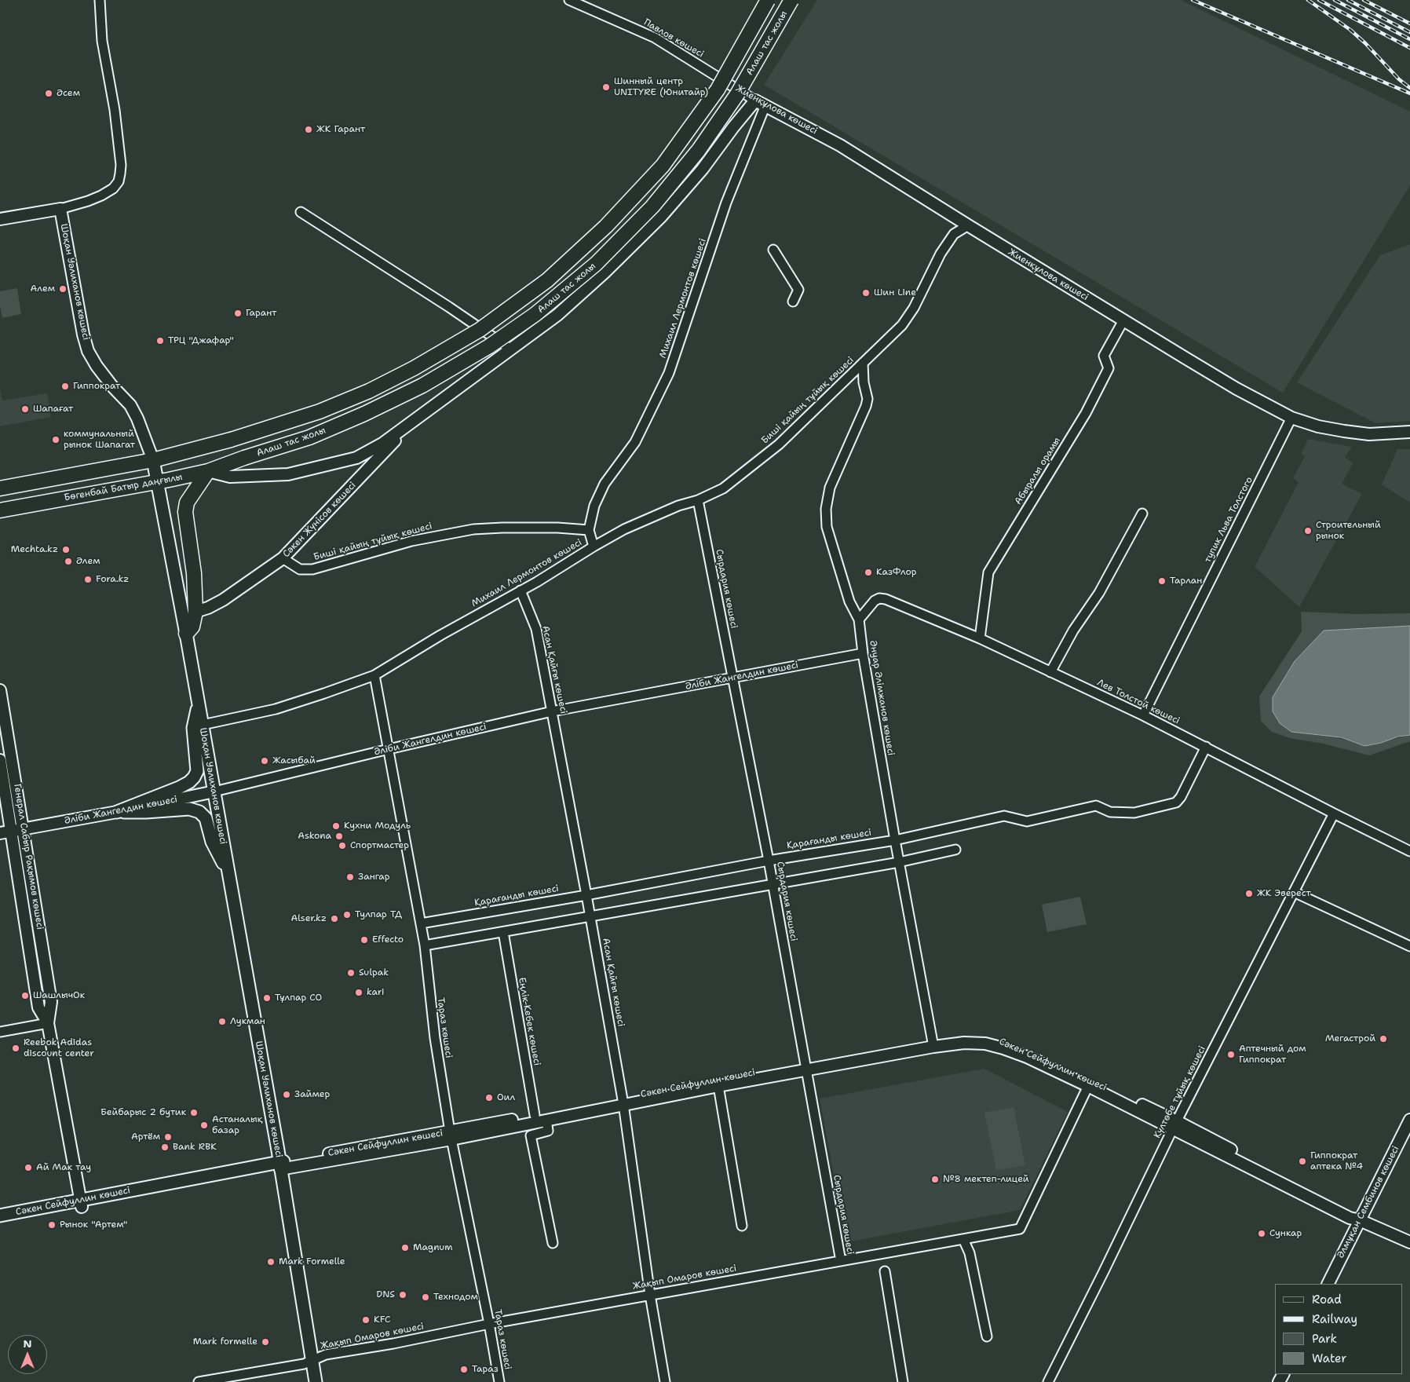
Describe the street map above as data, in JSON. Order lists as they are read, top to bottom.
{
  "streets": {
    "main road": [
      "Алаш тас жолы",
      "Шоқан Уәлиханов көшесі",
      "Бөгенбай Батыр даңғылы",
      "Сәкен Сейфуллин көшесі"
    ],
    "street": [
      "Павлов көшесі",
      "Жиенқұлова көшесі",
      "Михаил Лермонтов көшесі",
      "Биші қайың тұйық көшесі",
      "Абыралы орамы",
      "Сәкен Жүнісов көшесі",
      "тупик Льва Толстого",
      "Сырдария көшесі",
      "Асан Қайғы көшесі",
      "Әліби Жангелдин көшесі",
      "Әнуар Әлімжанов көшесі",
      "Лев Толстой көшесі",
      "Қарағанды көшесі",
      "Генерал Сабыр Рақымов көшесі",
      "Еңлік-Кебек көшесі",
      "Тараз көшесі",
      "Күлтөбе тұйық көшесі",
      "Әлмұқан Сембинов көшесі",
      "Жақып Омаров көшесі"
    ]
  },
  "crossings": [
    ["Павлов көшесі", "Жиенқұлова көшесі"],
    ["Алаш тас жолы", "Шоқан Уәлиханов көшесі"],
    ["Алаш тас жолы", "Бөгенбай Батыр даңғылы"],
    ["Жиенқұлова көшесі", "Михаил Лермонтов көшесі"],
    ["Жиенқұлова көшесі", "Биші қайың тұйық көшесі"],
    ["Жиенқұлова көшесі", "Абыралы орамы"],
    ["Жиенқұлова көшесі", "тупик Льва Толстого"],
    ["Шоқан Уәлиханов көшесі", "Михаил Лермонтов көшесі"],
    ["Шоқан Уәлиханов көшесі", "Бөгенбай Батыр даңғылы"],
    ["Шоқан Уәлиханов көшесі", "Әліби Жангелдин көшесі"],
    ["Шоқан Уәлиханов көшесі", "Сәкен Сейфуллин көшесі"],
    ["Шоқан Уәлиханов көшесі", "Жақып Омаров көшесі"],
    ["Михаил Лермонтов көшесі", "Биші қайың тұйық көшесі"],
    ["Михаил Лермонтов көшесі", "Асан Қайғы көшесі"],
    ["Михаил Лермонтов көшесі", "Тараз көшесі"],
    ["Биші қайың тұйық көшесі", "Сәкен Жүнісов көшесі"],
    ["Биші қайың тұйық көшесі", "Сырдария көшесі"],
    ["Биші қайың тұйық көшесі", "Әнуар Әлімжанов көшесі"],
    ["Абыралы орамы", "Лев Толстой көшесі"],
    ["тупик Льва Толстого", "Лев Толстой көшесі"],
    ["Сырдария көшесі", "Әліби Жангелдин көшесі"],
    ["Сырдария көшесі", "Қарағанды көшесі"],
    ["Сырдария көшесі", "Сәкен Сейфуллин көшесі"],
    ["Сырдария көшесі", "Жақып Омаров көшесі"],
    ["Асан Қайғы көшесі", "Әліби Жангелдин көшесі"],
    ["Асан Қайғы көшесі", "Қарағанды көшесі"],
    ["Асан Қайғы көшесі", "Сәкен Сейфуллин көшесі"],
    ["Асан Қайғы көшесі", "Жақып Омаров көшесі"],
    ["Әліби Жангелдин көшесі", "Әнуар Әлімжанов көшесі"],
    ["Әліби Жангелдин көшесі", "Генерал Сабыр Рақымов көшесі"],
    ["Әліби Жангелдин көшесі", "Тараз көшесі"],
    ["Әнуар Әлімжанов көшесі", "Лев Толстой көшесі"],
    ["Әнуар Әлімжанов көшесі", "Қарағанды көшесі"],
    ["Әнуар Әлімжанов көшесі", "Сәкен Сейфуллин көшесі"],
    ["Лев Толстой көшесі", "Қарағанды көшесі"],
    ["Лев Толстой көшесі", "Күлтөбе тұйық көшесі"],
    ["Қарағанды көшесі", "Тараз көшесі"],
    ["Генерал Сабыр Рақымов көшесі", "Сәкен Сейфуллин көшесі"],
    ["Еңлік-Кебек көшесі", "Сәкен Сейфуллин көшесі"],
    ["Тараз көшесі", "Сәкен Сейфуллин көшесі"],
    ["Тараз көшесі", "Жақып Омаров көшесі"],
    ["Сәкен Сейфуллин көшесі", "Күлтөбе тұйық көшесі"],
    ["Сәкен Сейфуллин көшесі", "Әлмұқан Сембинов көшесі"],
    ["Сәкен Сейфуллин көшесі", "Жақып Омаров көшесі"]
  ],
  "places": [
    "Шинный центр UNITYRE (Юнитайр)",
    "Әсем",
    "ЖК Гарант",
    "Алем",
    "Шин Line",
    "Гарант",
    "ТРЦ \"Джафар\"",
    "Гиппократ",
    "Шапағат",
    "коммунальный рынок Шапагат",
    "Строительный рынок",
    "Mechta.kz",
    "Әлем",
    "КазФлор",
    "Fora.kz",
    "Тарлан",
    "Жасыбай",
    "Кухни Модуль",
    "Askona",
    "Спортмастер",
    "Зангар",
    "ЖК Эверест",
    "Тулпар ТД",
    "Alser.kz",
    "Effecto",
    "Sulpak",
    "kari",
    "ШашлычОк",
    "Тұлпар СО",
    "Лукман",
    "Мегастрой",
    "Reebok Adidas discount center",
    "Аптечный дом Гиппократ",
    "Займер",
    "Оил",
    "Бейбарыс 2 бутик",
    "Астаналық базар",
    "Артём",
    "Bank RBK",
    "Гиппократ аптека №4",
    "Ай Мак тау",
    "№8 мектеп-лицей",
    "Рынок \"Артем\"",
    "Сункар",
    "Magnum",
    "Mark Formelle",
    "DNS",
    "Технодом",
    "KFC",
    "Mark formelle",
    "Тараз"
  ],
  "legend": [
    "Road",
    "Railway",
    "Park",
    "Water"
  ],
  "north": "top"
}
